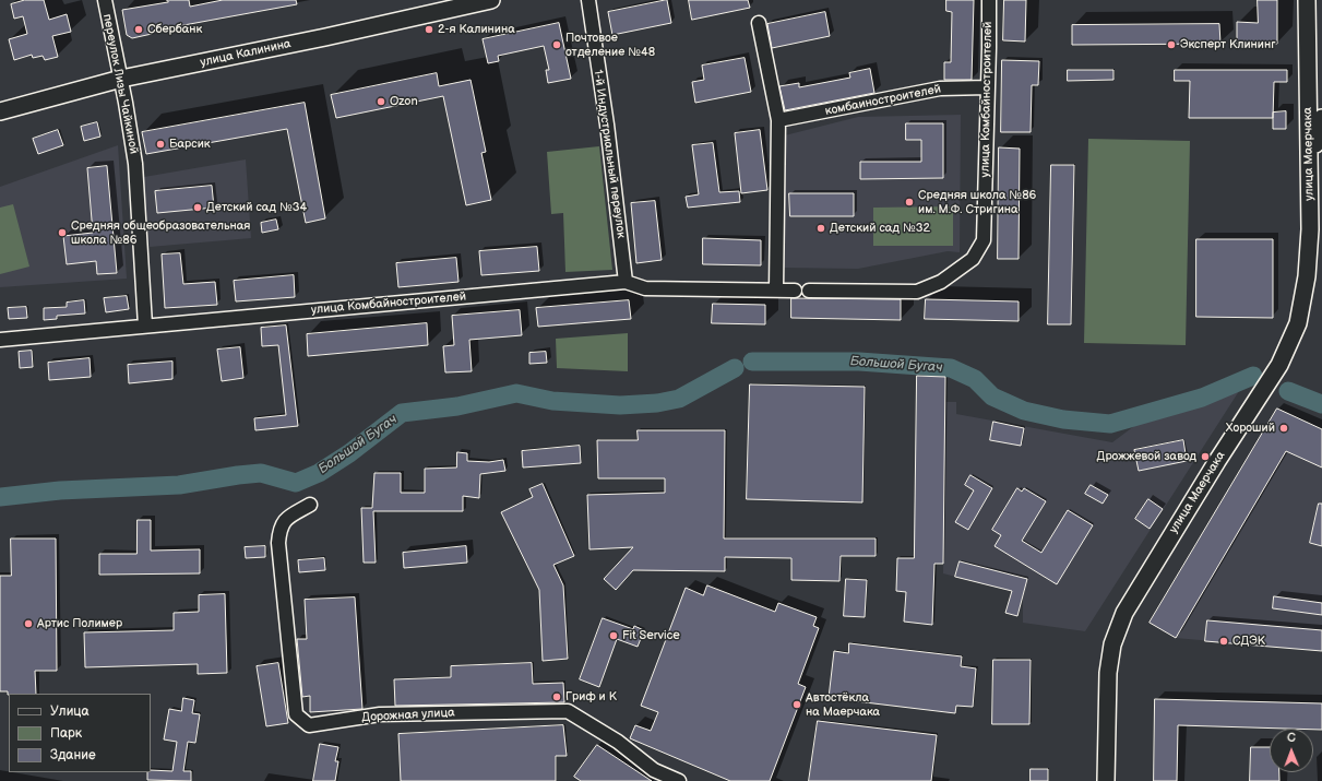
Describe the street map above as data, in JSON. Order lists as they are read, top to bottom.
{
  "streets": {
    "main road": ["улица Калинина", "улица Маерчака"],
    "street": [
      "переулок Лизы Чайкиной",
      "улица Комбайностроителей",
      "комбаиностроителей",
      "1-й Индустриальный переулок",
      "Дорожная улица"
    ]
  },
  "crossings": [
    ["улица Калинина", "переулок Лизы Чайкиной"],
    ["переулок Лизы Чайкиной", "улица Комбайностроителей"],
    ["улица Комбайностроителей", "комбаиностроителей"],
    ["улица Комбайностроителей", "1-й Индустриальный переулок"]
  ],
  "water": ["Большой Бугач"],
  "places": [
    "Сбербанк",
    "2-я Калинина",
    "Почтовое отделение №48",
    "Эксперт Клининг",
    "Ozon",
    "Барсик",
    "Средняя школа №86 им. М.Ф. Стригина",
    "Детский сад №34",
    "Детский сад №32",
    "Средняя общеобразовательная школа №86",
    "Хороший",
    "Дрожжевой завод",
    "Артис Полимер",
    "Fit Service",
    "СДЭК",
    "Гриф и К",
    "Автостёкла на Маерчака"
  ],
  "legend": ["Улица", "Парк", "Здание"],
  "north": "top"
}
